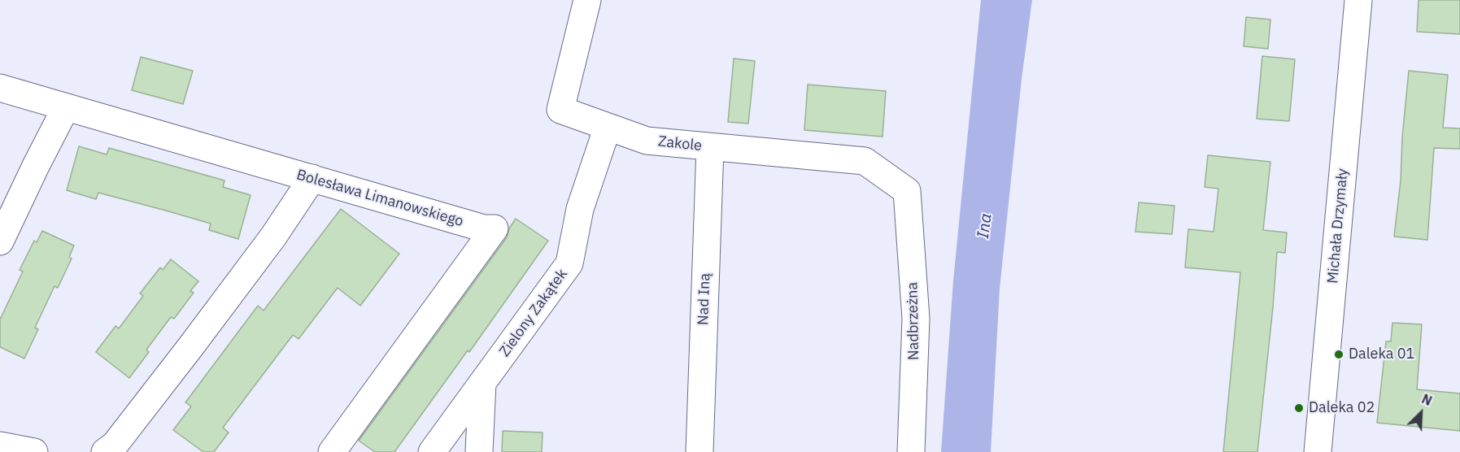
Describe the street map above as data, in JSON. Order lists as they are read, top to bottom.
{
  "streets": {
    "street": [
      "Zakole",
      "Bolesława Limanowskiego",
      "Michała Drzymały",
      "Nad Iną",
      "Zielony Zakątek",
      "Nadbrzeżna"
    ]
  },
  "crossings": [
    ["Zakole", "Nad Iną"],
    ["Zakole", "Zielony Zakątek"],
    ["Zakole", "Nadbrzeżna"]
  ],
  "water": ["Ina"],
  "places": ["Daleka 01", "Daleka 02"],
  "north": "top right"
}
